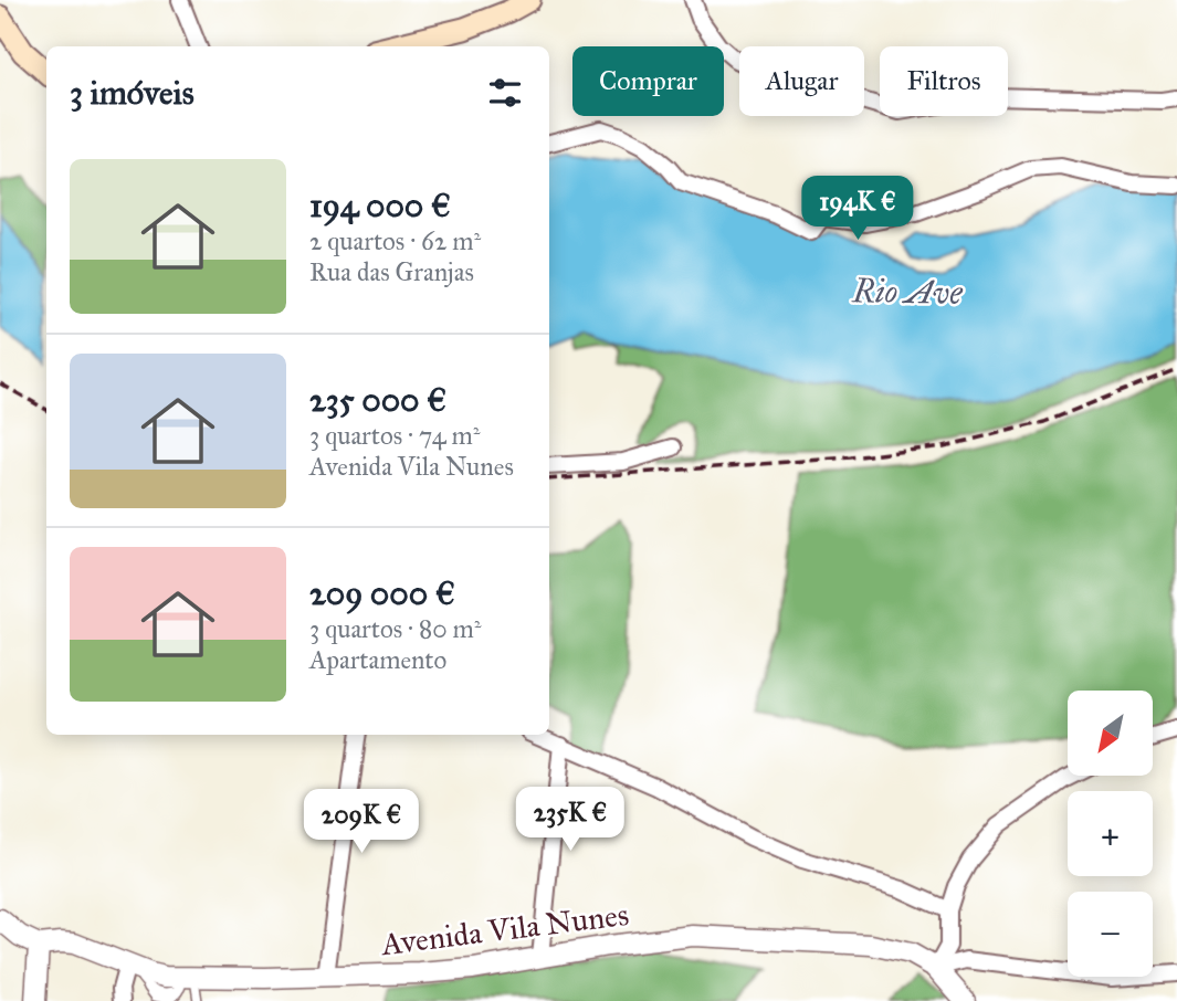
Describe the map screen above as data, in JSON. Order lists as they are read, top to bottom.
{
  "streets": {
    "street": ["Avenida Vila Nunes"]
  },
  "water": ["Rio Ave"],
  "north": "bottom left",
  "page": {
    "chip": ["Comprar", "Alugar", "Filtros"],
    "heading": "3 imóveis",
    "list": [
      {
        "name": "194 000 €",
        "note": "2 quartos · 62 m² · Rua das Granjas"
      },
      {
        "name": "235 000 €",
        "note": "3 quartos · 74 m² · Avenida Vila Nunes"
      },
      {
        "name": "209 000 €",
        "note": "3 quartos · 80 m² · Apartamento"
      }
    ],
    "price": ["194K €", "235K €", "209K €"],
    "map_buttons": ["+", "−"]
  }
}
